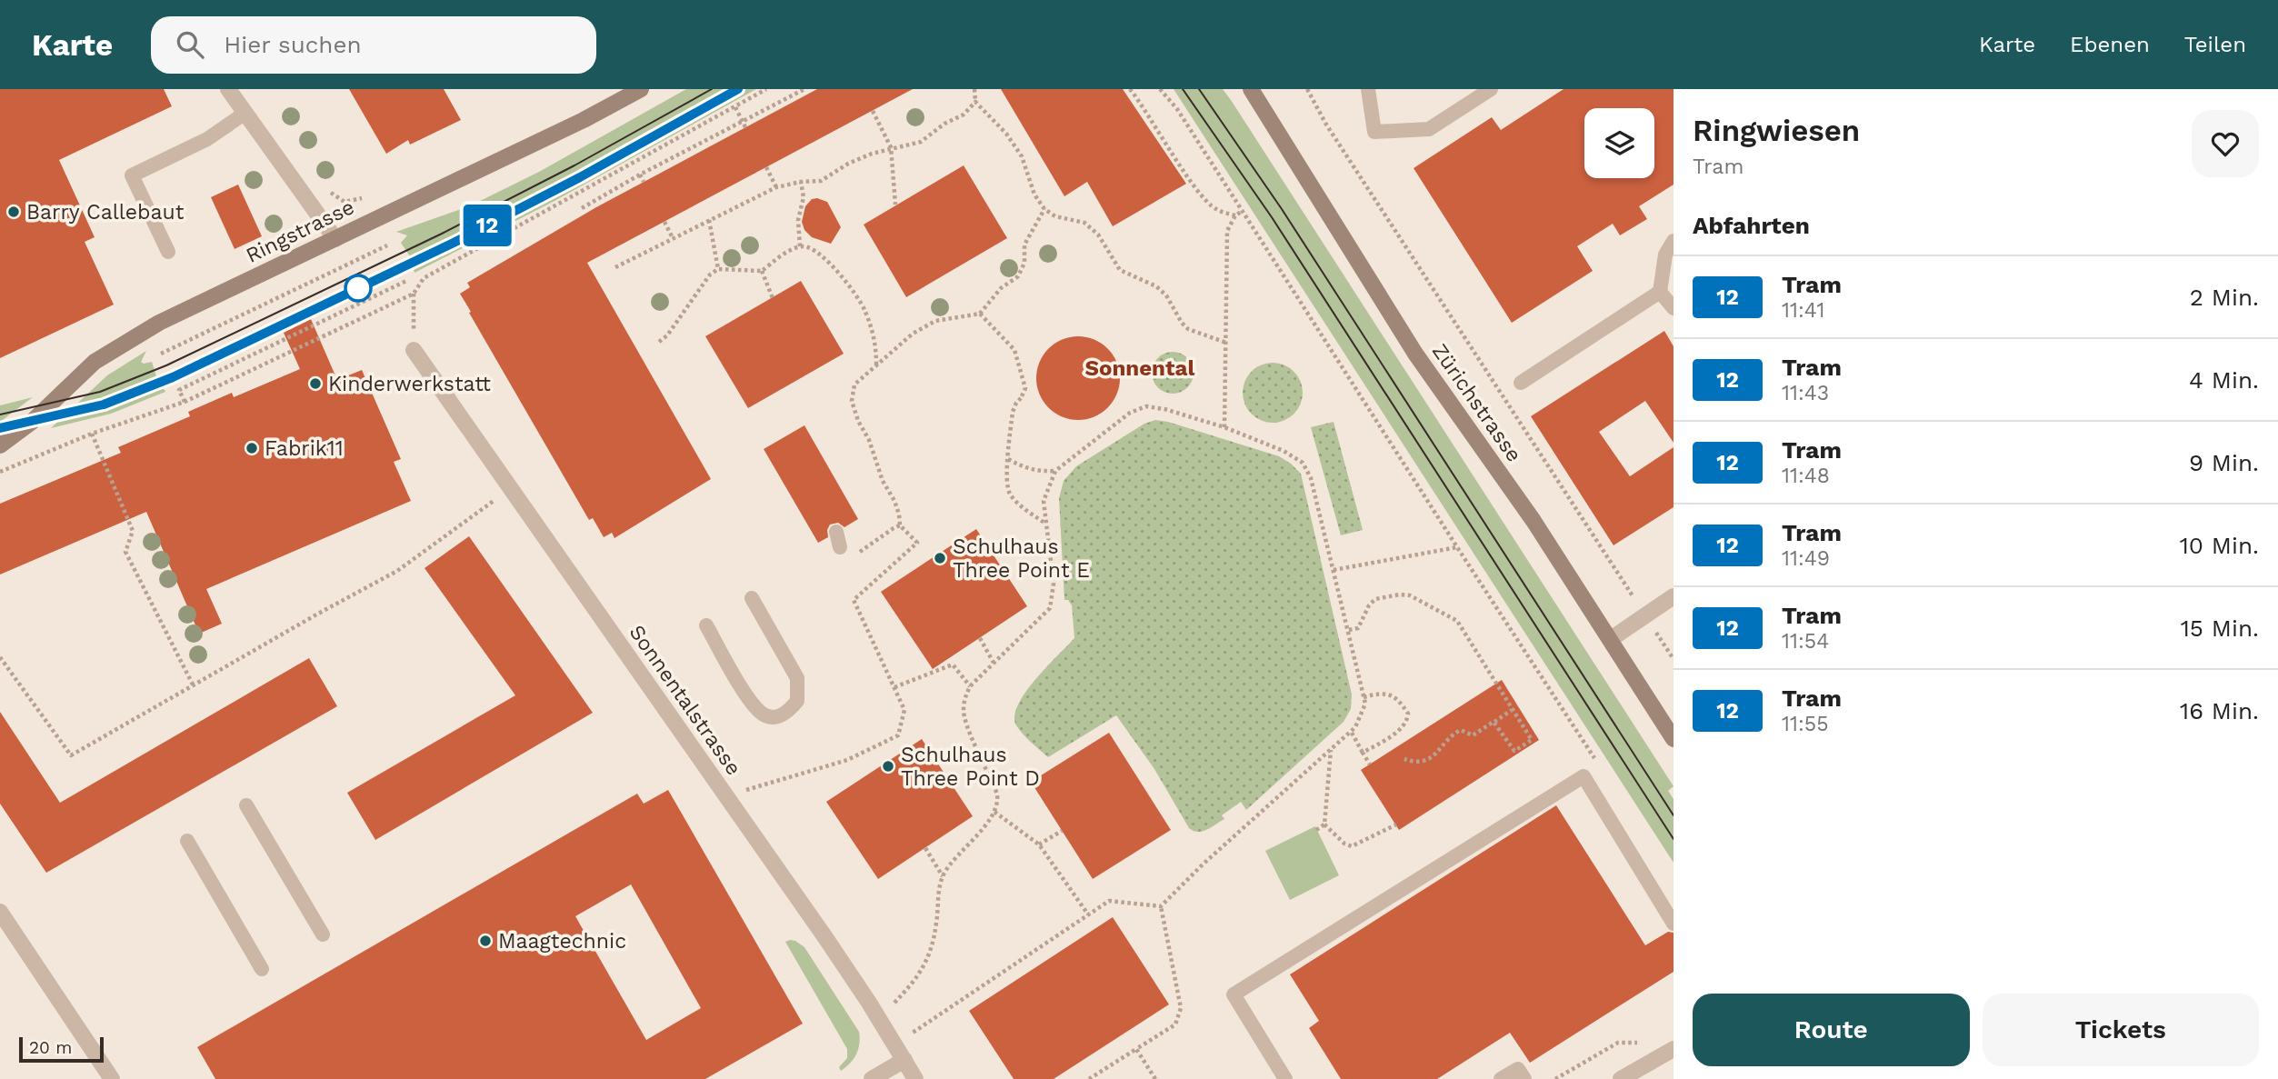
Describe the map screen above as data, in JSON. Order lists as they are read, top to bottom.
{
  "streets": {
    "main road": ["Ringstrasse", "Zürichstrasse"],
    "street": ["Sonnentalstrasse"]
  },
  "districts": ["Sonnental"],
  "places": [
    "Barry Callebaut",
    "Kinderwerkstatt",
    "Fabrik11",
    "Schulhaus Three Point E",
    "Schulhaus Three Point D",
    "Maagtechnic"
  ],
  "lines": ["tram line 12"],
  "scale_bar": "20 m",
  "page": {
    "header": "Karte",
    "search": "Hier suchen",
    "nav": ["Karte", "Ebenen", "Teilen"],
    "on_map": "12",
    "heading": [
      ["Ringwiesen", "Tram"],
      "Abfahrten"
    ],
    "list": [
      {
        "mark": "12",
        "name": "Tram",
        "note": "11:41",
        "value": "2 Min."
      },
      {
        "mark": "12",
        "name": "Tram",
        "note": "11:43",
        "value": "4 Min."
      },
      {
        "mark": "12",
        "name": "Tram",
        "note": "11:48",
        "value": "9 Min."
      },
      {
        "mark": "12",
        "name": "Tram",
        "note": "11:49",
        "value": "10 Min."
      },
      {
        "mark": "12",
        "name": "Tram",
        "note": "11:54",
        "value": "15 Min."
      },
      {
        "mark": "12",
        "name": "Tram",
        "note": "11:55",
        "value": "16 Min."
      }
    ],
    "buttons": ["Route", "Tickets"],
    "scale": "20 m"
  }
}
